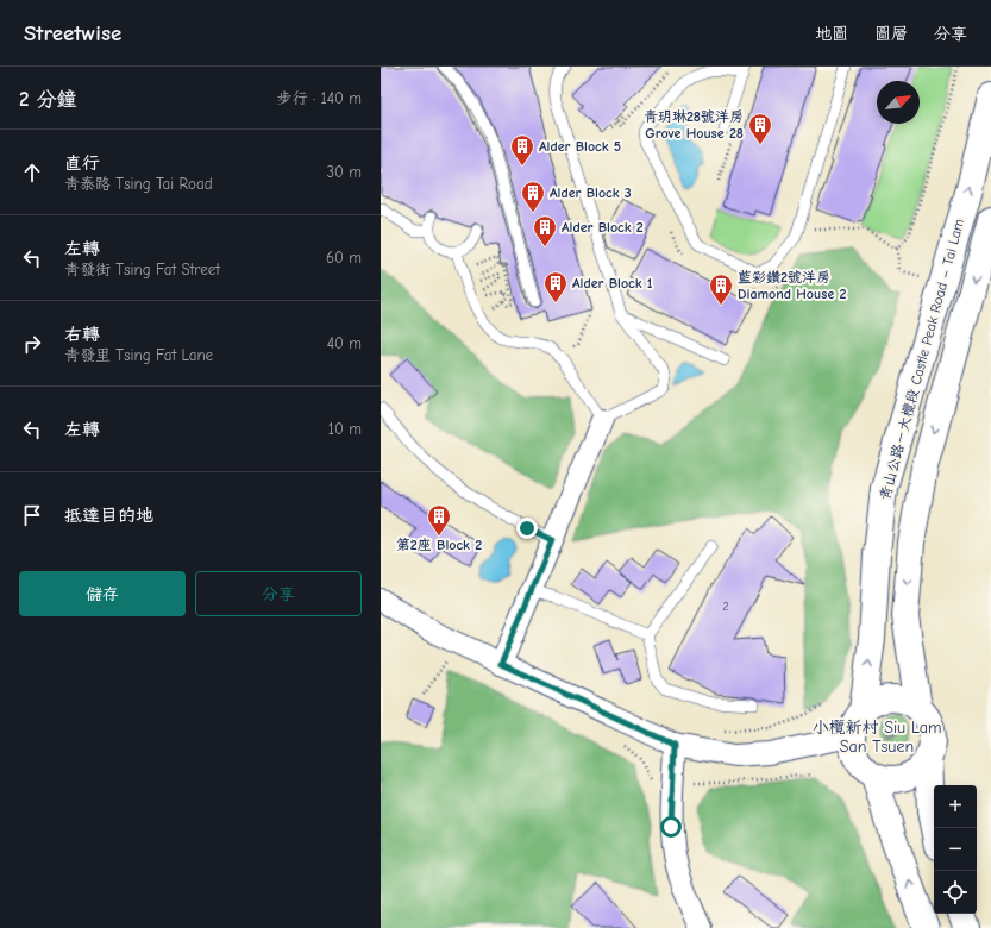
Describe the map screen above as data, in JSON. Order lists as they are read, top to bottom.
{
  "streets": {
    "main road": ["青山公路－大欖段 Castle Peak Road – Tai Lam"]
  },
  "districts": ["小欖新村 Siu Lam San Tsuen"],
  "places": {
    "building": [
      "青玥琳28號洋房 Grove House 28",
      "Alder Block 5",
      "Alder Block 3",
      "Alder Block 2",
      "Alder Block 1",
      "藍彩鑽2號洋房 Diamond House 2",
      "第2座 Block 2"
    ]
  },
  "house_numbers": ["2"],
  "north": "top right",
  "page": {
    "header": "Streetwise",
    "nav": ["地圖", "圖層", "分享"],
    "heading": ["2 分鐘", "步行 · 140 m"],
    "list": [
      ["直行", "青泰路 Tsing Tai Road", "30 m"],
      ["左轉", "青發街 Tsing Fat Street", "60 m"],
      ["右轉", "青發里 Tsing Fat Lane", "40 m"],
      ["左轉", "10 m"],
      "抵達目的地"
    ],
    "buttons": ["儲存", "分享"],
    "map_buttons": ["+", "−"]
  }
}
